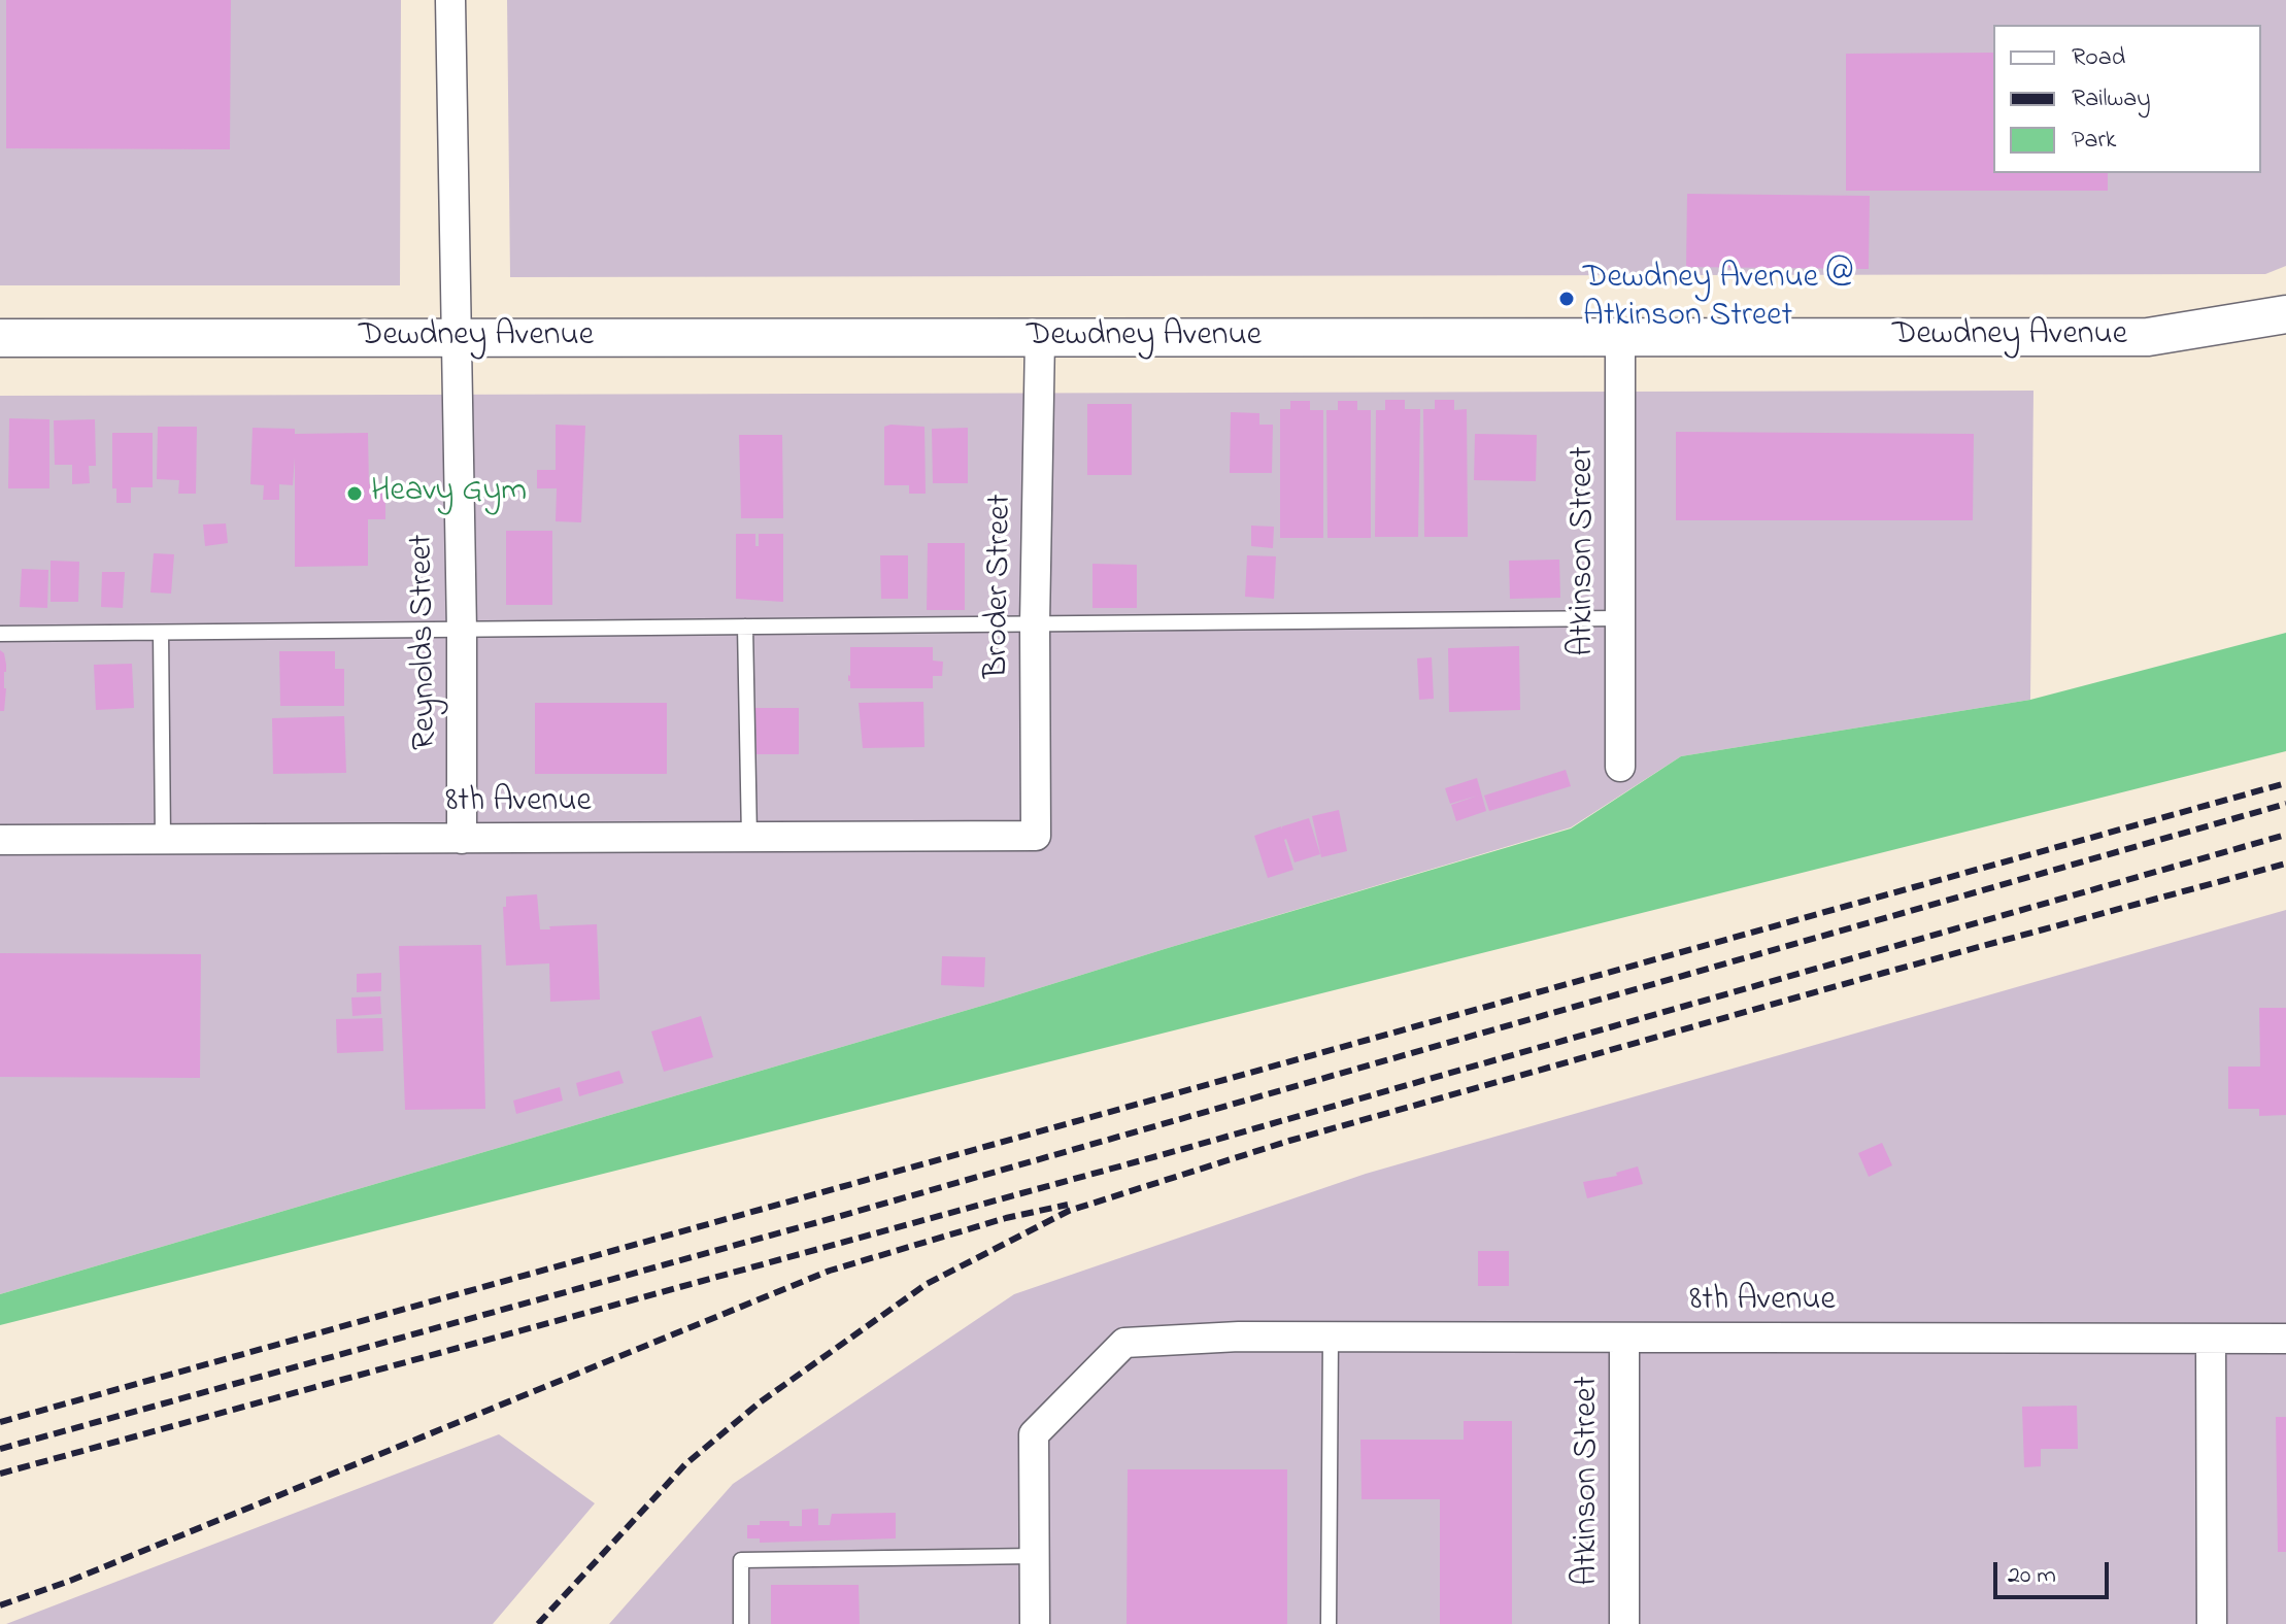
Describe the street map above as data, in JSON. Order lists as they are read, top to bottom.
{
  "streets": {
    "street": [
      "Dewdney Avenue",
      "Atkinson Street",
      "Broder Street",
      "Reynolds Street",
      "8th Avenue"
    ]
  },
  "crossings": [
    ["Dewdney Avenue", "Atkinson Street"],
    ["Dewdney Avenue", "Broder Street"],
    ["Dewdney Avenue", "Reynolds Street"],
    ["Atkinson Street", "8th Avenue"],
    ["Broder Street", "8th Avenue"],
    ["Reynolds Street", "8th Avenue"]
  ],
  "places": ["Dewdney Avenue @ Atkinson Street", "Heavy Gym"],
  "legend": ["Road", "Railway", "Park"],
  "scale_bar": "20 m"
}
